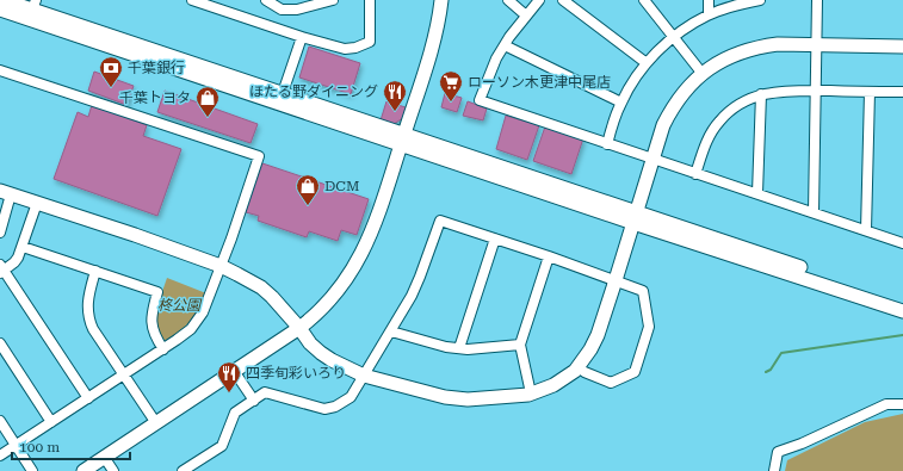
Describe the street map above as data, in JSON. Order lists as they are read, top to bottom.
{
  "parks": ["柊公園"],
  "places": {
    "bank": ["千葉銀行"],
    "supermarket": ["ローソン木更津中尾店"],
    "restaurant": ["ほたる野ダイニング", "四季旬彩いろり"],
    "shop": ["千葉トヨタ", "DCM"]
  },
  "scale_bar": "100 m"
}
